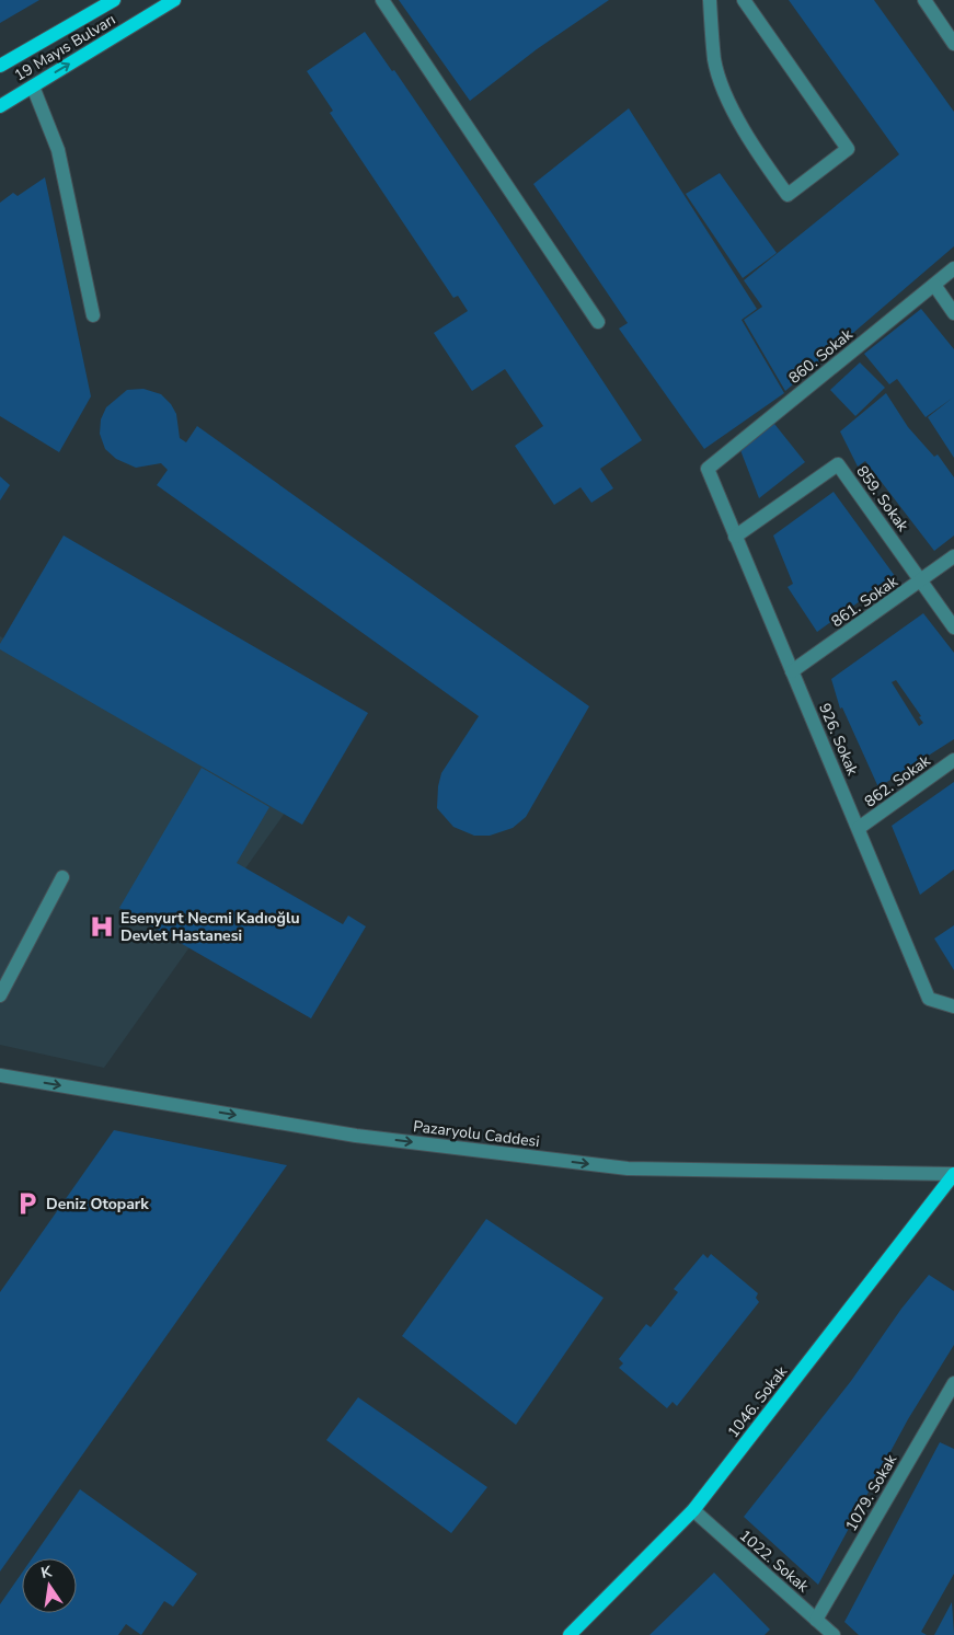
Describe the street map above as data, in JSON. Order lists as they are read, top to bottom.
{
  "streets": {
    "main road": ["19 Mayıs Bulvarı", "1046. Sokak"],
    "street": [
      "860. Sokak",
      "859. Sokak",
      "861. Sokak",
      "926. Sokak",
      "862. Sokak",
      "Pazaryolu Caddesi",
      "1079. Sokak",
      "1022. Sokak"
    ]
  },
  "crossings": [
    ["860. Sokak", "926. Sokak"],
    ["859. Sokak", "861. Sokak"],
    ["859. Sokak", "926. Sokak"],
    ["861. Sokak", "926. Sokak"],
    ["926. Sokak", "862. Sokak"],
    ["Pazaryolu Caddesi", "1046. Sokak"],
    ["1046. Sokak", "1022. Sokak"],
    ["1079. Sokak", "1022. Sokak"]
  ],
  "one_way": ["Pazaryolu Caddesi"],
  "places": {
    "hospital": ["Esenyurt Necmi Kadıoğlu Devlet Hastanesi"],
    "parking": ["Deniz Otopark"]
  },
  "north": "top"
}
